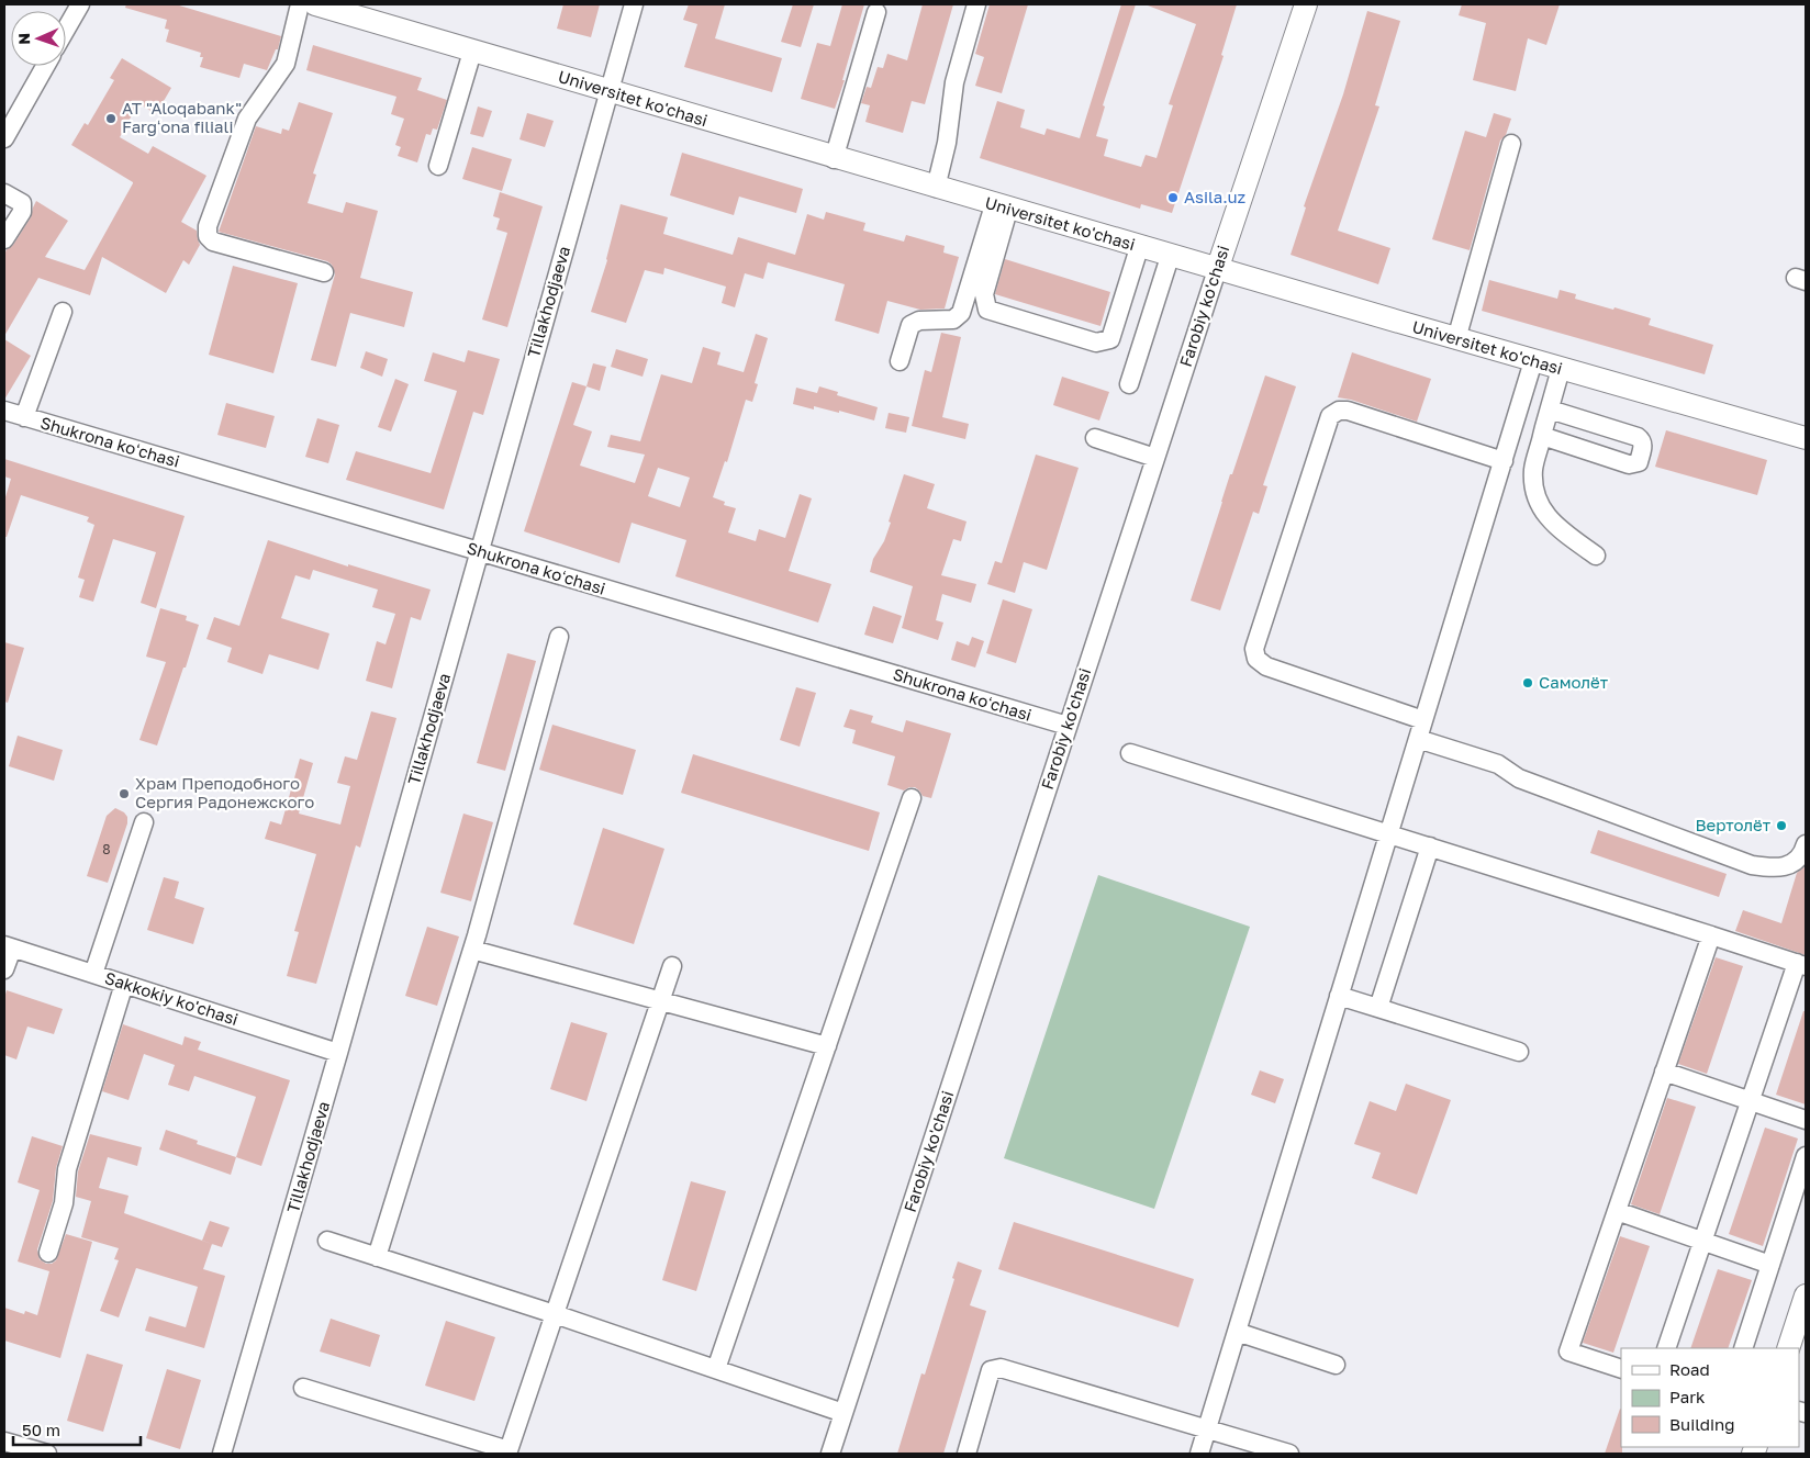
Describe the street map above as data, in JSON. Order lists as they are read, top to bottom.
{
  "streets": {
    "main road": ["Universitet ko'chasi", "Farobiy ko'chasi"],
    "street": ["Tillakhodjaeva", "Shukrona koʻchasi", "Sakkokiy ko'chasi"]
  },
  "crossings": [
    ["Universitet ko'chasi", "Tillakhodjaeva"],
    ["Universitet ko'chasi", "Farobiy ko'chasi"],
    ["Tillakhodjaeva", "Shukrona koʻchasi"],
    ["Tillakhodjaeva", "Sakkokiy ko'chasi"],
    ["Farobiy ko'chasi", "Shukrona koʻchasi"]
  ],
  "places": [
    "AT \"Aloqabank\" Fargʻona filiali",
    "Asila.uz",
    "Самолёт",
    "Храм Преподобного Сергия Радонежского",
    "Вертолёт"
  ],
  "house_numbers": ["8"],
  "legend": ["Road", "Park", "Building"],
  "scale_bar": "50 m",
  "north": "left"
}
